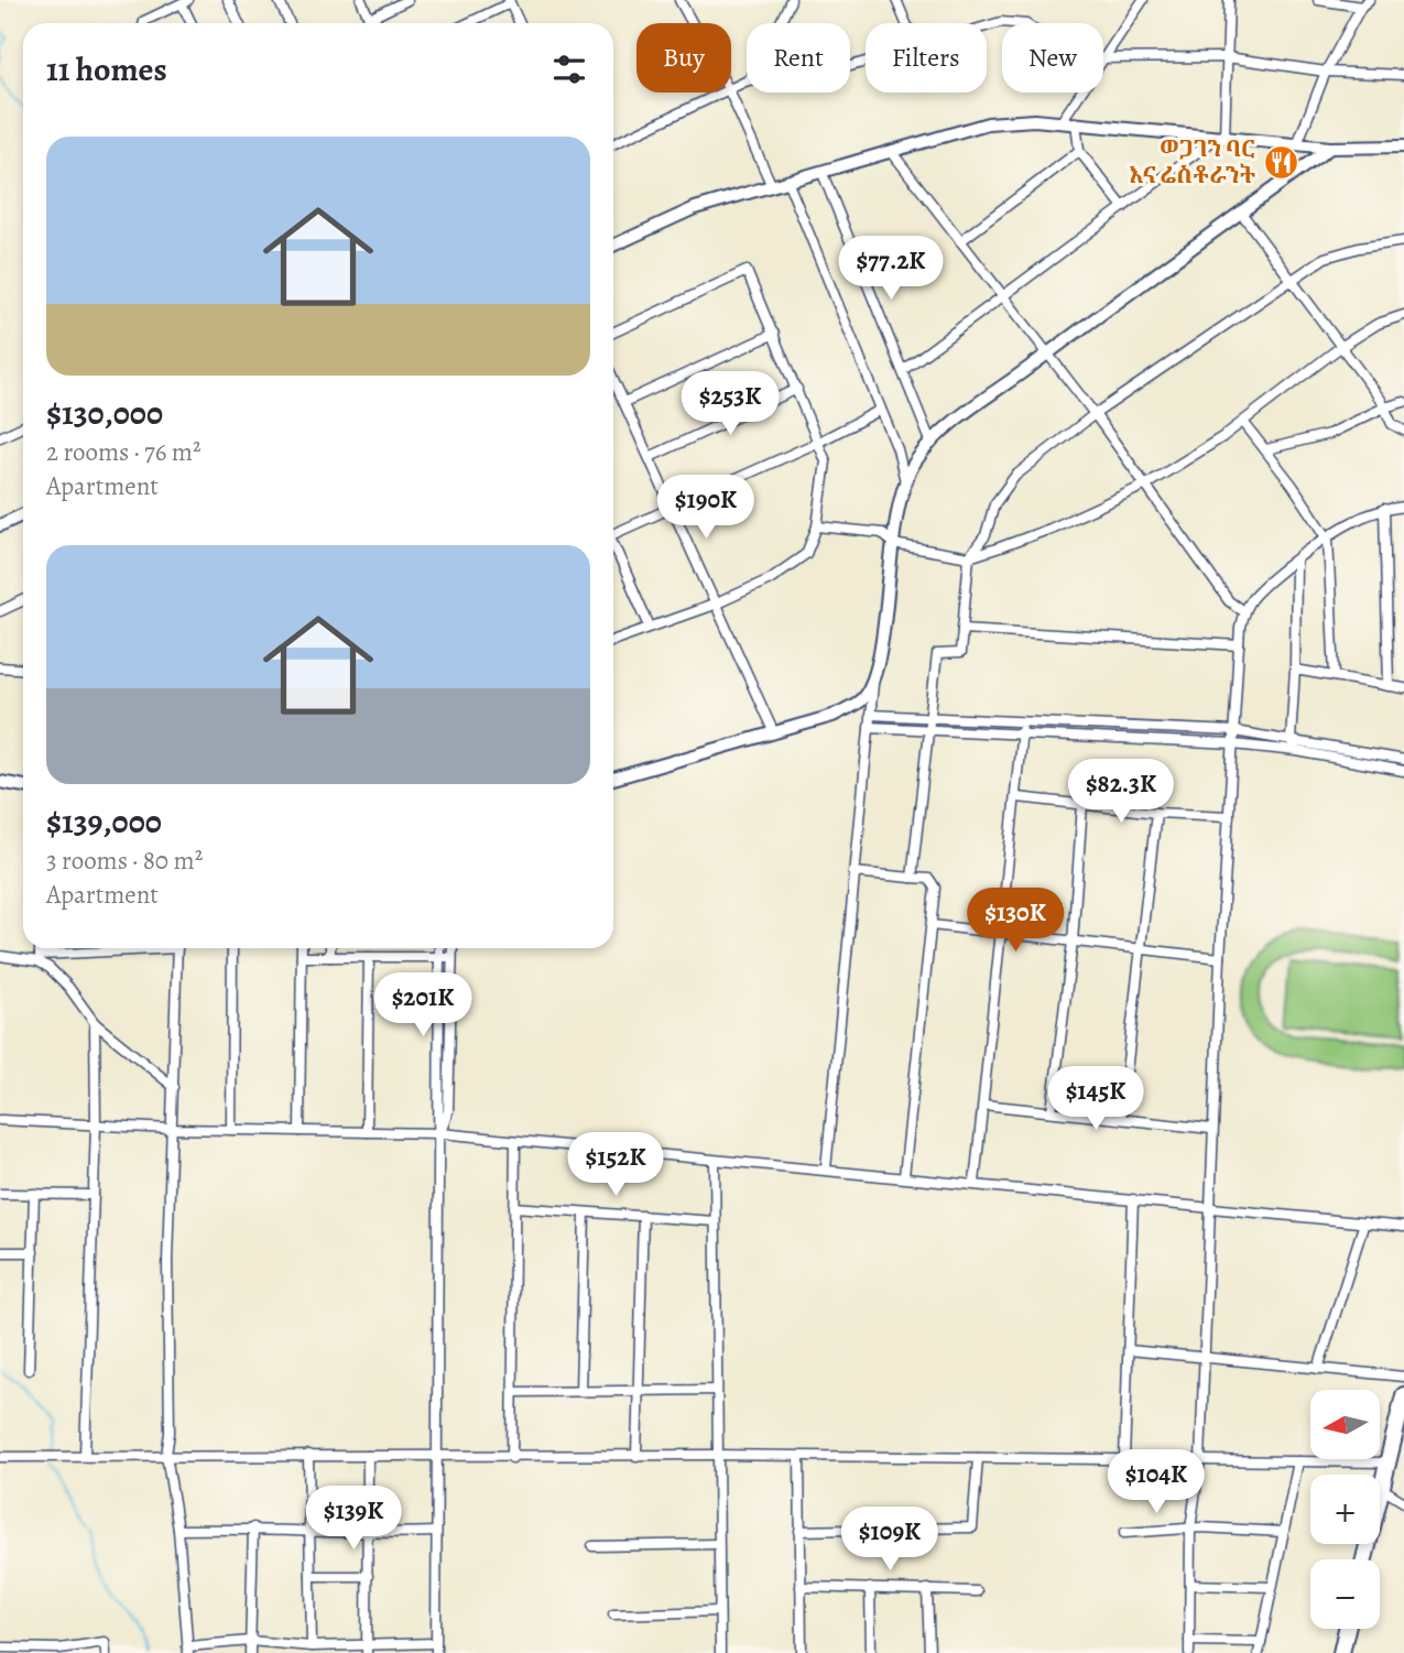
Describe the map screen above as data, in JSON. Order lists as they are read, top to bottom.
{
  "places": {
    "restaurant": ["ወጋገን ባር እና ሬስቶራንት"]
  },
  "north": "left",
  "page": {
    "chip": [
      "Buy",
      "Rent",
      "Filters",
      "New"
    ],
    "heading": "11 homes",
    "list": [
      {
        "name": "$130,000",
        "note": "2 rooms · 76 m² · Apartment"
      },
      {
        "name": "$139,000",
        "note": "3 rooms · 80 m² · Apartment"
      }
    ],
    "price": [
      "$77.2K",
      "$253K",
      "$190K",
      "$82.3K",
      "$130K",
      "$201K",
      "$145K",
      "$152K",
      "$104K",
      "$139K",
      "$109K"
    ],
    "map_buttons": ["+", "−"]
  }
}
